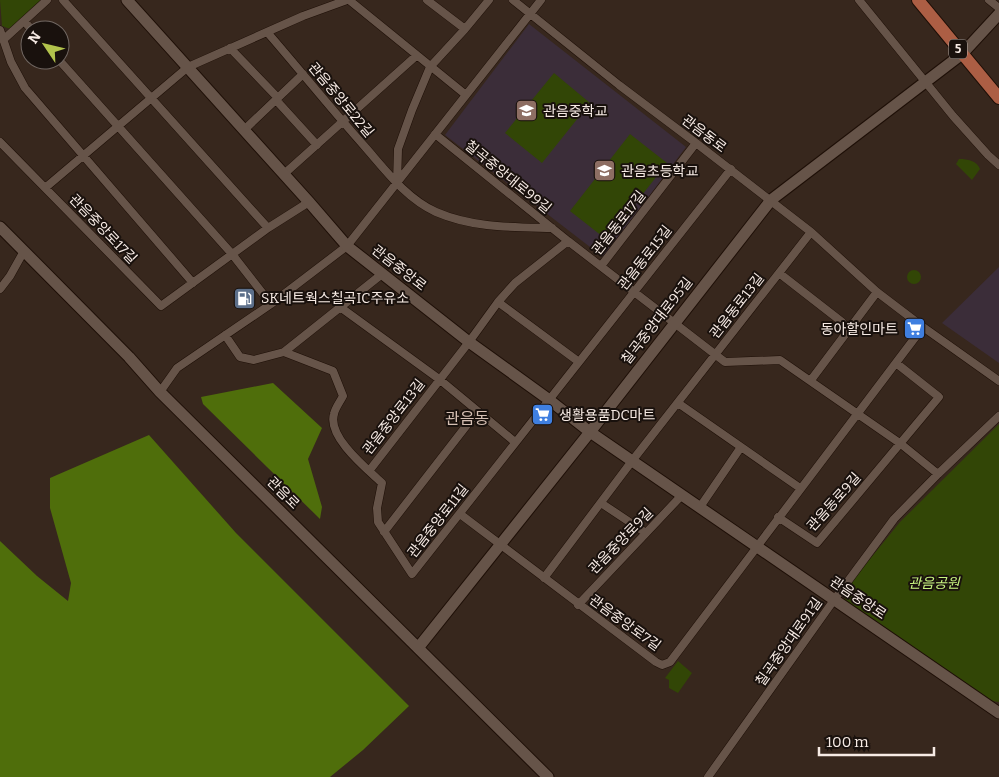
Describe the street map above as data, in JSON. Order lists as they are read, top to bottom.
{
  "streets": {
    "main road": [
      "5",
      "관음중앙로",
      "칠곡중앙대로95길",
      "관음로"
    ],
    "street": [
      "관음중앙로22길",
      "관음동로",
      "칠곡중앙대로99길",
      "관음동로17길",
      "관음중앙로17길",
      "관음동로15길",
      "관음동로13길",
      "관음중앙로13길",
      "관음동로9길",
      "관음중앙로11길",
      "관음중앙로9길",
      "관음중앙로7길",
      "칠곡중앙대로91길"
    ]
  },
  "crossings": [
    ["5", "칠곡중앙대로95길"],
    ["관음중앙로22길", "칠곡중앙대로99길"],
    ["관음동로", "관음동로17길"],
    ["관음동로", "관음동로15길"],
    ["관음동로", "관음동로13길"],
    ["관음동로", "칠곡중앙대로95길"],
    ["칠곡중앙대로99길", "관음동로17길"],
    ["관음중앙로17길", "관음중앙로"],
    ["관음동로15길", "관음중앙로"],
    ["관음동로15길", "관음중앙로11길"],
    ["관음중앙로", "관음동로13길"],
    ["관음중앙로", "칠곡중앙대로95길"],
    ["관음중앙로", "관음중앙로13길"],
    ["관음중앙로", "관음중앙로11길"],
    ["관음중앙로", "관음중앙로9길"],
    ["관음중앙로", "관음중앙로7길"],
    ["관음중앙로", "칠곡중앙대로91길"],
    ["칠곡중앙대로95길", "관음로"],
    ["칠곡중앙대로95길", "관음중앙로7길"],
    ["관음중앙로13길", "관음중앙로11길"],
    ["관음중앙로11길", "관음중앙로7길"],
    ["관음중앙로9길", "관음중앙로7길"]
  ],
  "districts": ["관음동"],
  "parks": ["관음공원"],
  "places": {
    "school or university": ["관음중학교", "관음초등학교"],
    "fuel station": ["SK네트웍스칠곡IC주유소"],
    "supermarket": ["동아할인마트", "생활용품DC마트"]
  },
  "scale_bar": "100 m",
  "north": "top left"
}
